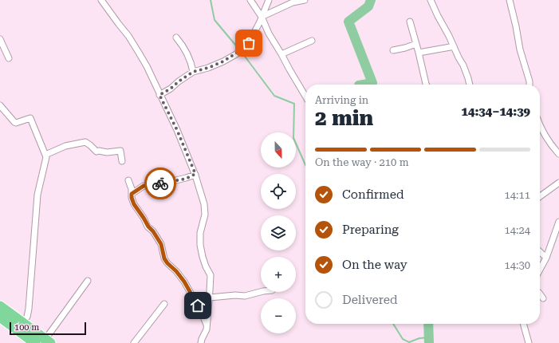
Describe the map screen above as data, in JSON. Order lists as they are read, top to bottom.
{
  "scale_bar": "100 m",
  "north": "bottom",
  "page": {
    "heading": ["2 min", "Arriving in", "14:34–14:39"],
    "map_buttons": ["+", "−"],
    "bar": "On the way · 210 m",
    "list": [
      ["Confirmed", "14:11"],
      ["Preparing", "14:24"],
      ["On the way", "14:30"],
      "Delivered"
    ],
    "scale": "100 m"
  }
}
